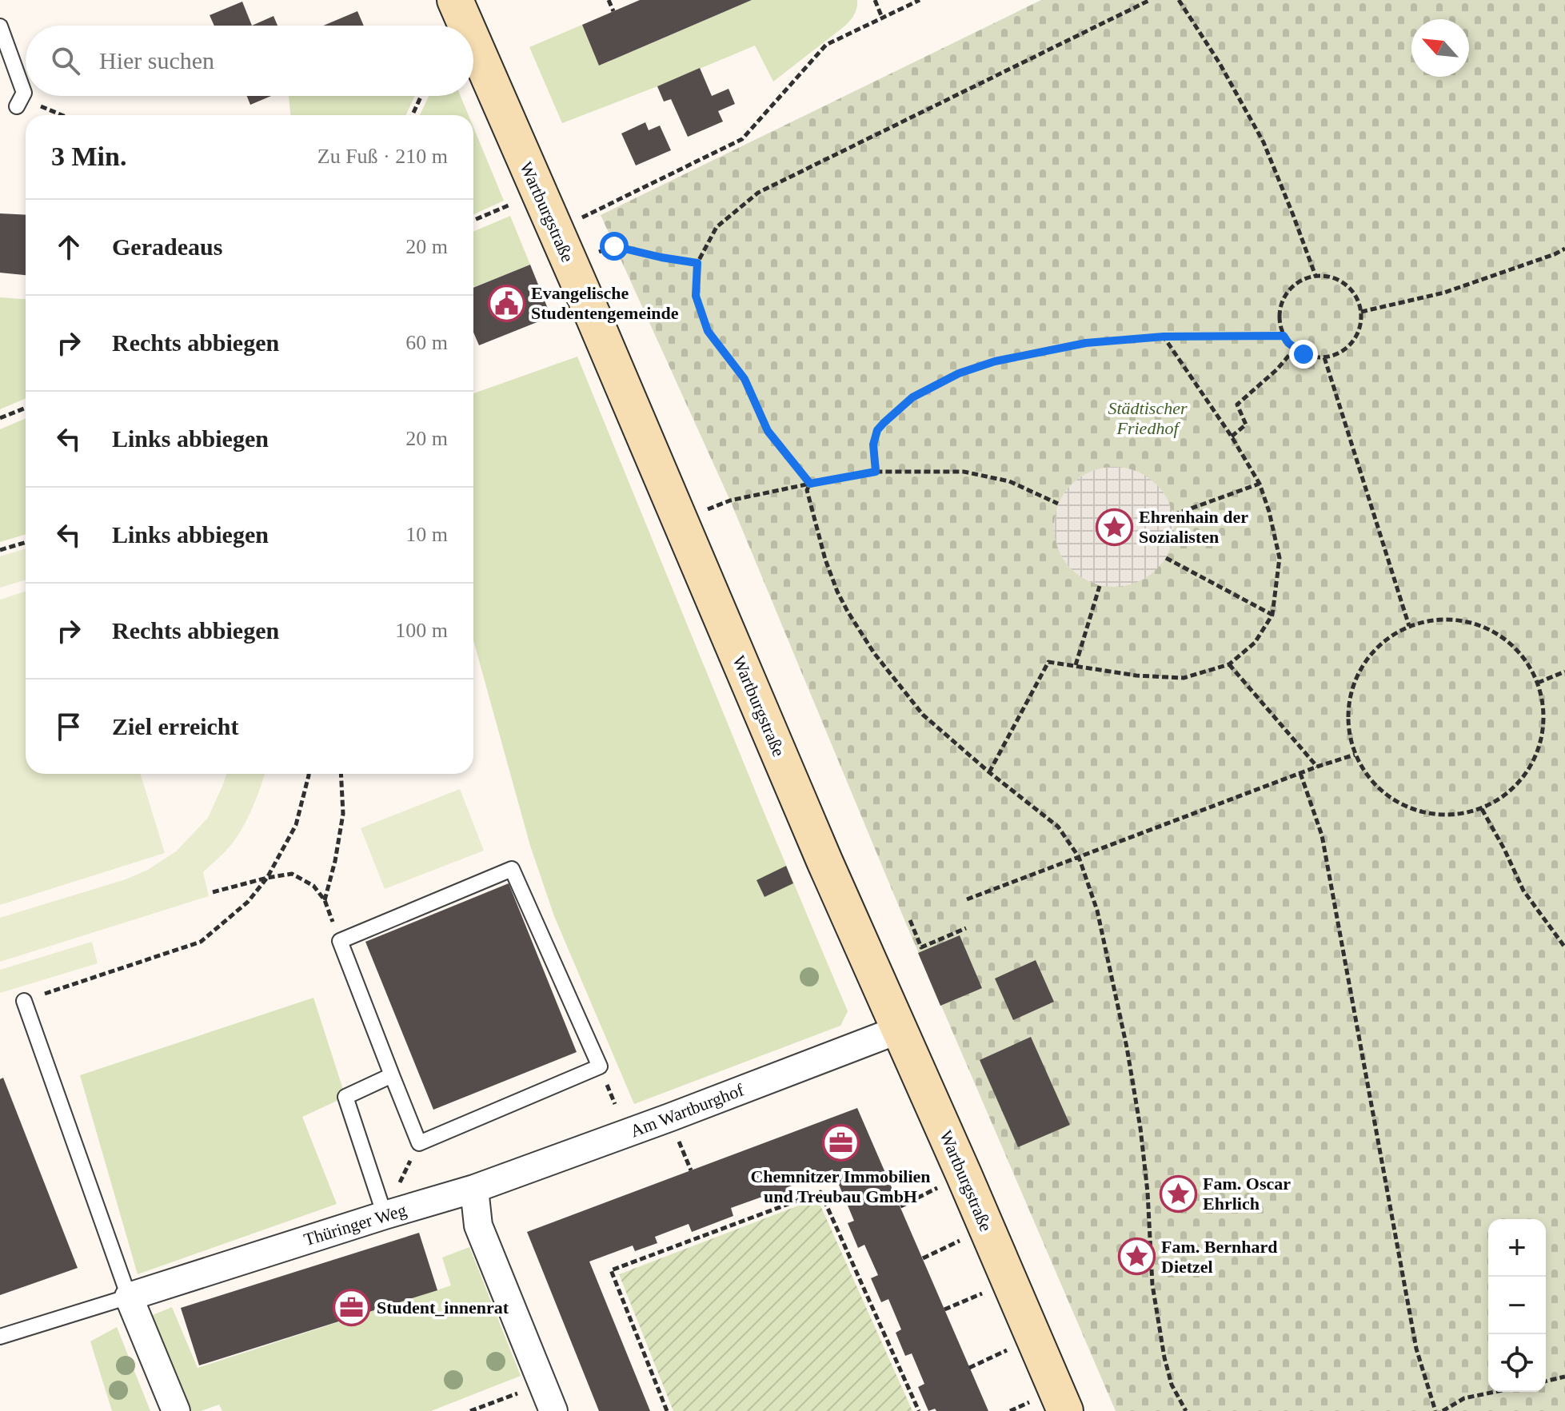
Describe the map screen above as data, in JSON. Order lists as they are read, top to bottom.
{
  "streets": {
    "main road": ["Wartburgstraße"],
    "street": ["Am Wartburghof", "Thüringer Weg"]
  },
  "crossings": [
    ["Wartburgstraße", "Am Wartburghof"],
    ["Am Wartburghof", "Thüringer Weg"]
  ],
  "parks": ["Städtischer Friedhof"],
  "places": {
    "public building": ["Evangelische Studentengemeinde"],
    "place": ["Ehrenhain der Sozialisten", "Fam. Oscar Ehrlich", "Fam. Bernhard Dietzel"],
    "office": ["Chemnitzer Immobilien und Treubau GmbH", "Student_innenrat"]
  },
  "north": "top left",
  "page": {
    "search": "Hier suchen",
    "heading": ["3 Min.", "Zu Fuß · 210 m"],
    "list": [
      ["Geradeaus", "20 m"],
      ["Rechts abbiegen", "60 m"],
      ["Links abbiegen", "20 m"],
      ["Links abbiegen", "10 m"],
      ["Rechts abbiegen", "100 m"],
      "Ziel erreicht"
    ],
    "map_buttons": ["+", "−"]
  }
}
